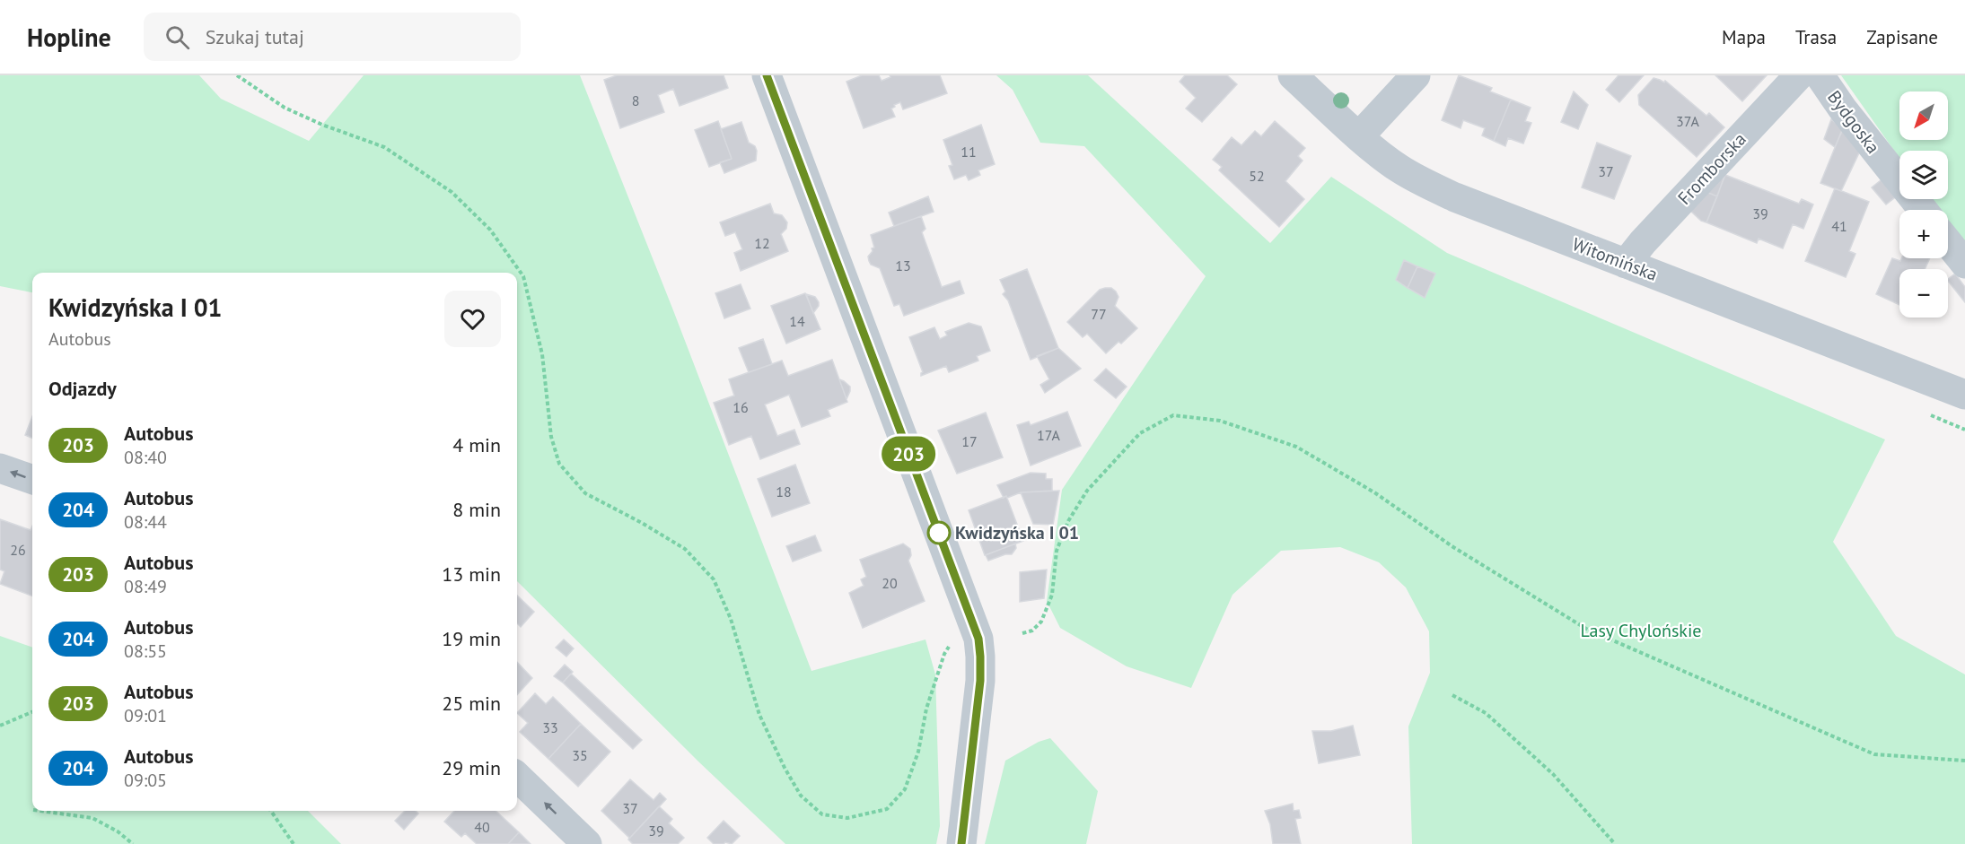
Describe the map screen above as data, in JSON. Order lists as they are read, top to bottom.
{
  "streets": {
    "street": ["Bydgoska", "Fromborska", "Witomińska"]
  },
  "crossings": [
    ["Fromborska", "Witomińska"]
  ],
  "parks": ["Lasy Chylońskie"],
  "places": ["Kwidzyńska I 01"],
  "lines": ["bus line 203"],
  "house_numbers": [
    "8",
    "37A",
    "11",
    "37",
    "52",
    "39",
    "41",
    "12",
    "13",
    "77",
    "14",
    "16",
    "17A",
    "17",
    "18",
    "26",
    "20",
    "33",
    "35",
    "37",
    "40",
    "39"
  ],
  "north": "bottom left",
  "page": {
    "header": "Hopline",
    "search": "Szukaj tutaj",
    "nav": ["Mapa", "Trasa", "Zapisane"],
    "on_map": "203",
    "map_buttons": ["+", "−"],
    "heading": [
      ["Kwidzyńska I 01", "Autobus"],
      "Odjazdy"
    ],
    "list": [
      {
        "mark": "203",
        "name": "Autobus",
        "note": "08:40",
        "value": "4 min"
      },
      {
        "mark": "204",
        "name": "Autobus",
        "note": "08:44",
        "value": "8 min"
      },
      {
        "mark": "203",
        "name": "Autobus",
        "note": "08:49",
        "value": "13 min"
      },
      {
        "mark": "204",
        "name": "Autobus",
        "note": "08:55",
        "value": "19 min"
      },
      {
        "mark": "203",
        "name": "Autobus",
        "note": "09:01",
        "value": "25 min"
      },
      {
        "mark": "204",
        "name": "Autobus",
        "note": "09:05",
        "value": "29 min"
      }
    ]
  }
}
